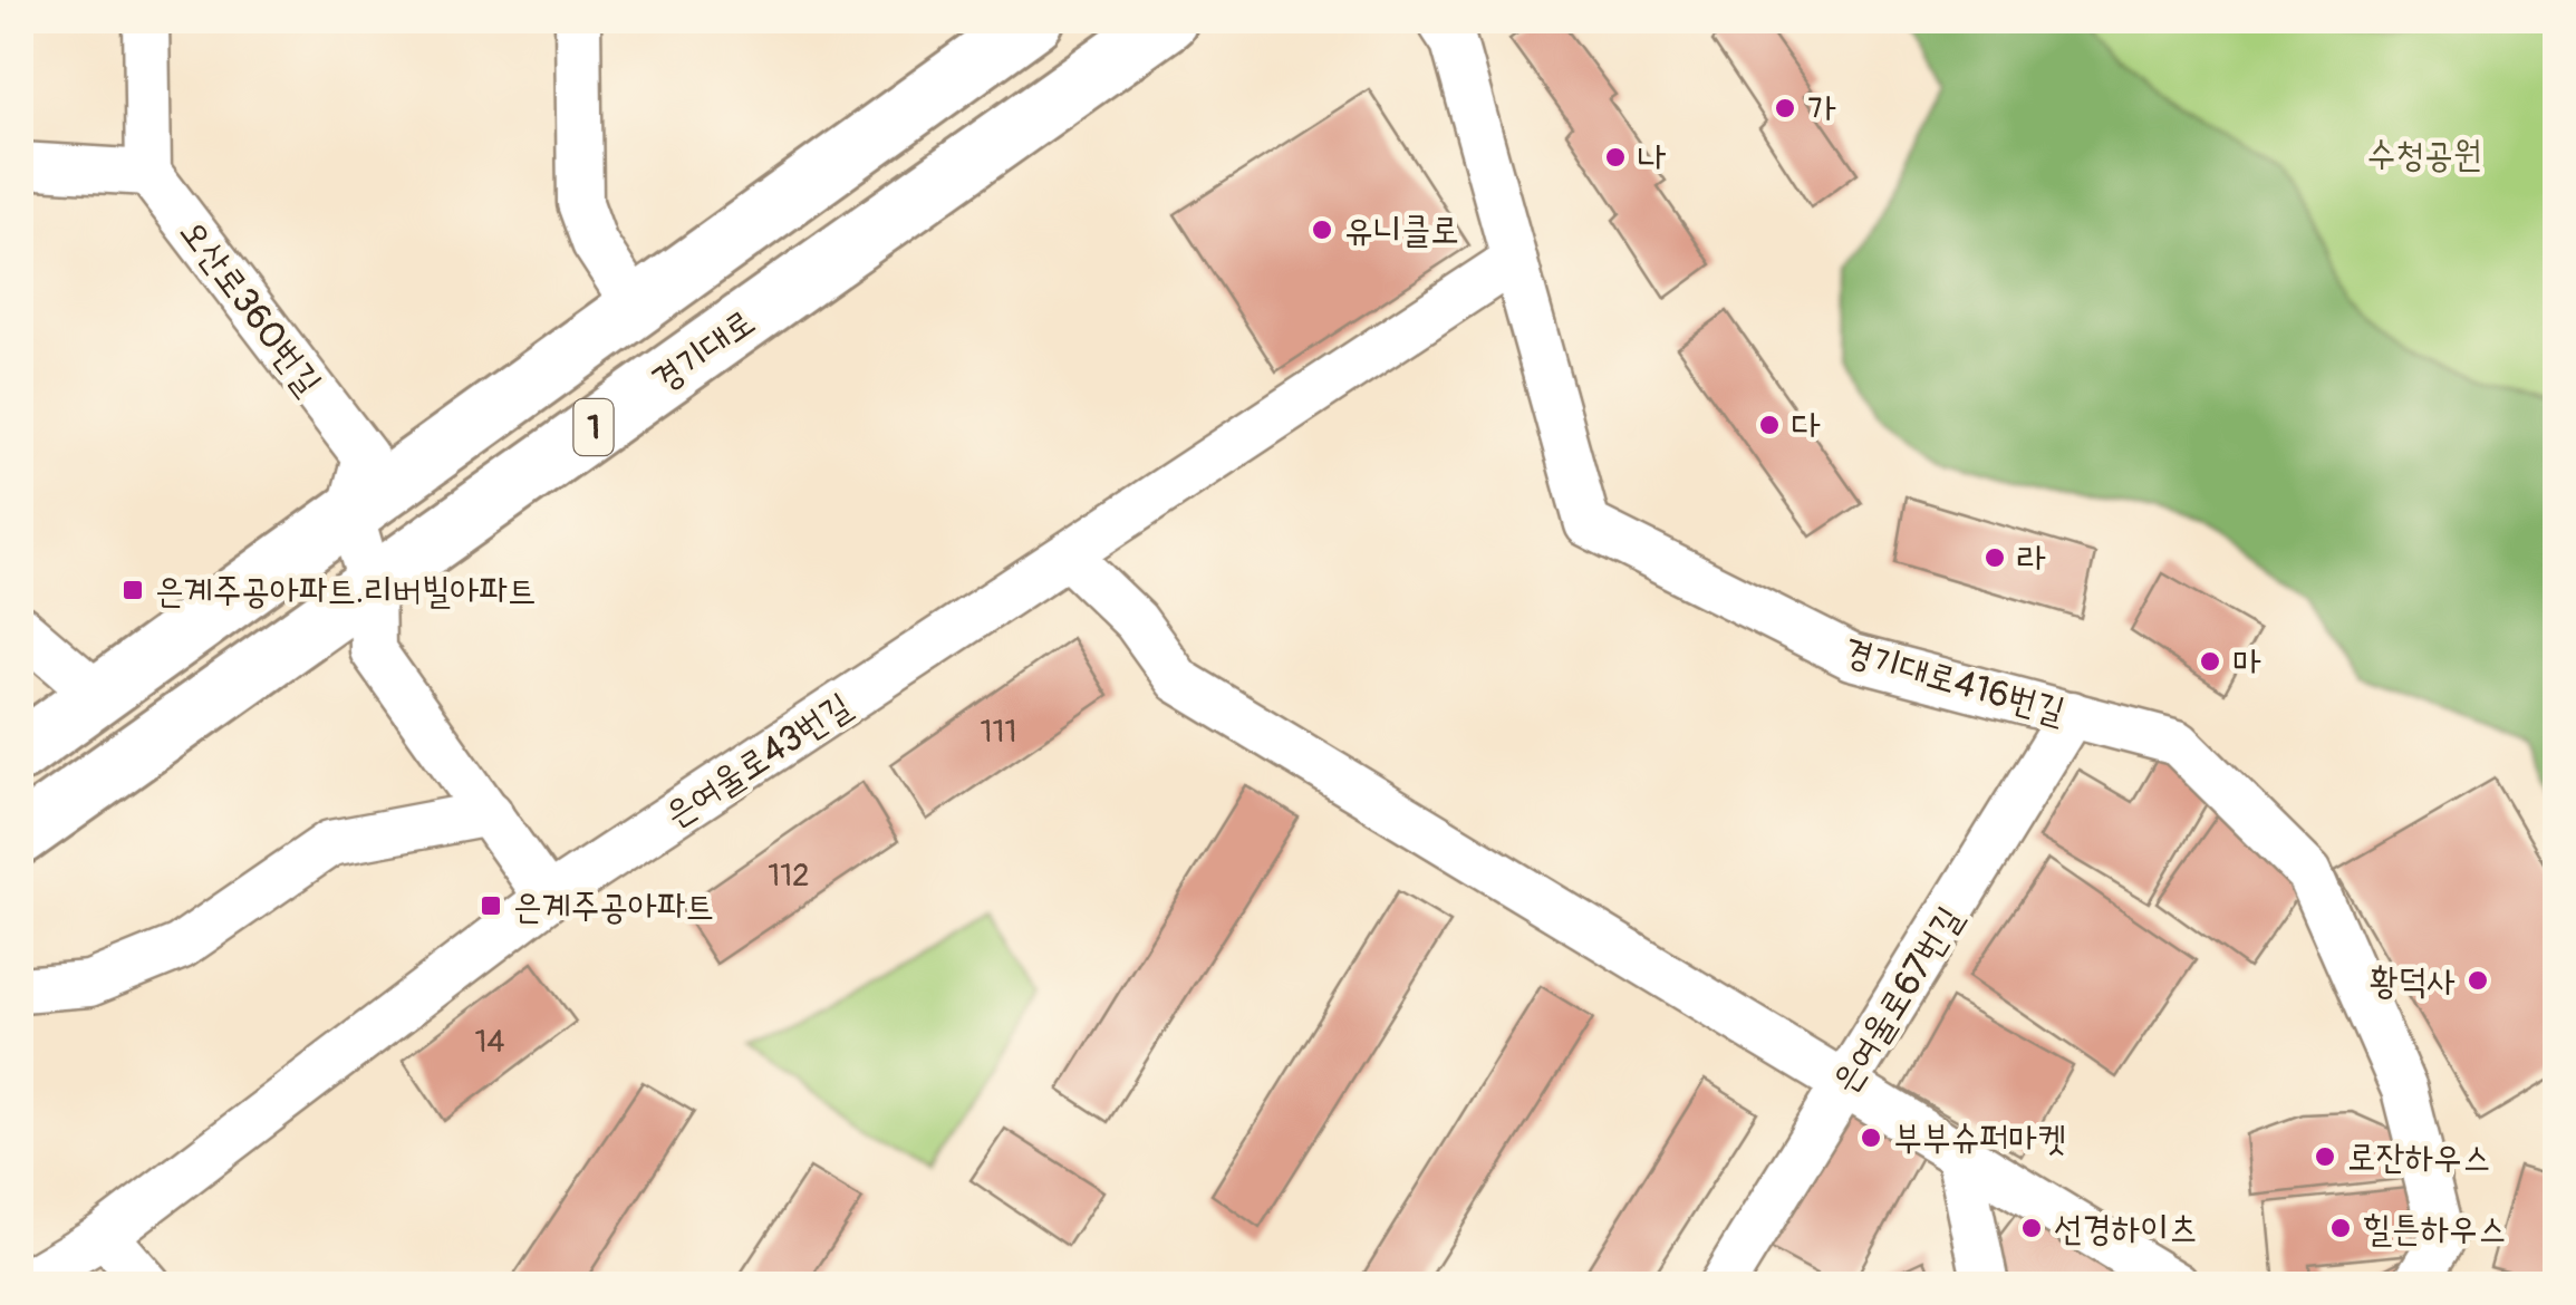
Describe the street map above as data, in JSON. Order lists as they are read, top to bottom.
{
  "streets": {
    "main road": ["경기대로", "1"],
    "street": [
      "오산로360번길",
      "경기대로416번길",
      "은여울로43번길",
      "은여울로67번길"
    ]
  },
  "crossings": [
    ["오산로360번길", "경기대로"],
    ["오산로360번길", "은여울로43번길"],
    ["경기대로416번길", "은여울로43번길"],
    ["경기대로416번길", "은여울로67번길"]
  ],
  "parks": ["수청공원"],
  "places": {
    "other": [
      "가",
      "나",
      "유니클로",
      "다",
      "라",
      "마",
      "황덕사",
      "부부슈퍼마켓",
      "로잔하우스",
      "선경하이츠",
      "힐튼하우스"
    ],
    "transit": ["은계주공아파트.리버빌아파트", "은계주공아파트"]
  },
  "house_numbers": ["111", "112", "14"]
}
